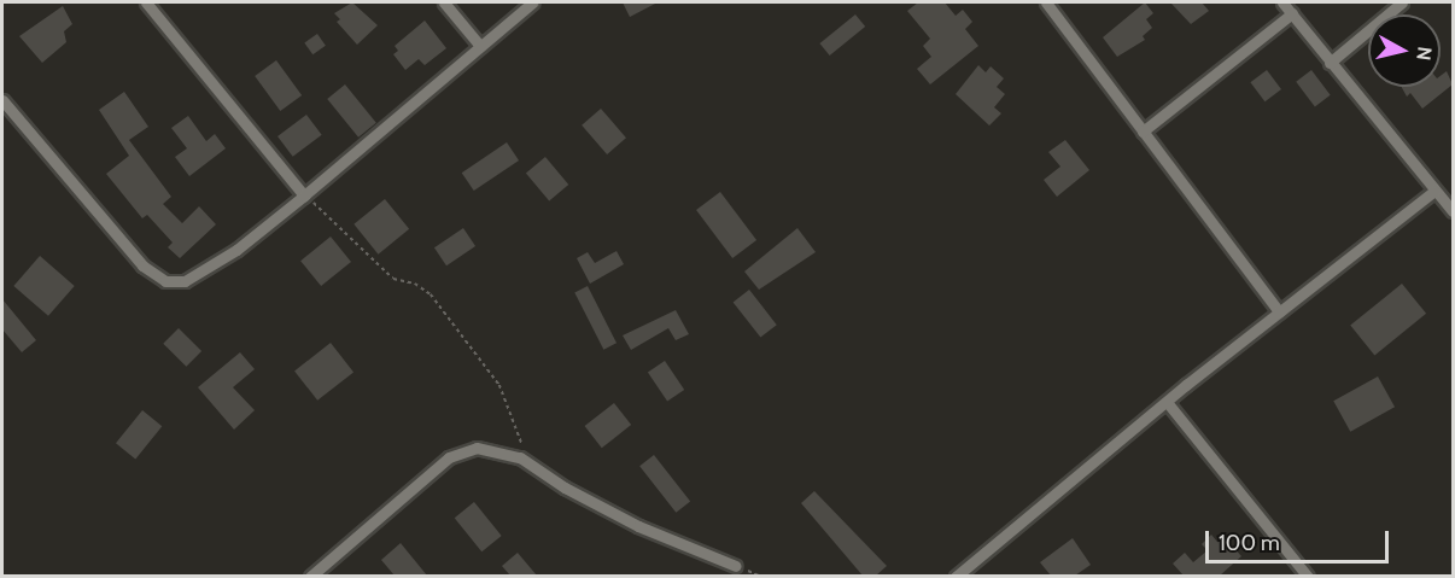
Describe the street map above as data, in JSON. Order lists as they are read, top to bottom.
{
  "scale_bar": "100 m",
  "north": "right"
}
